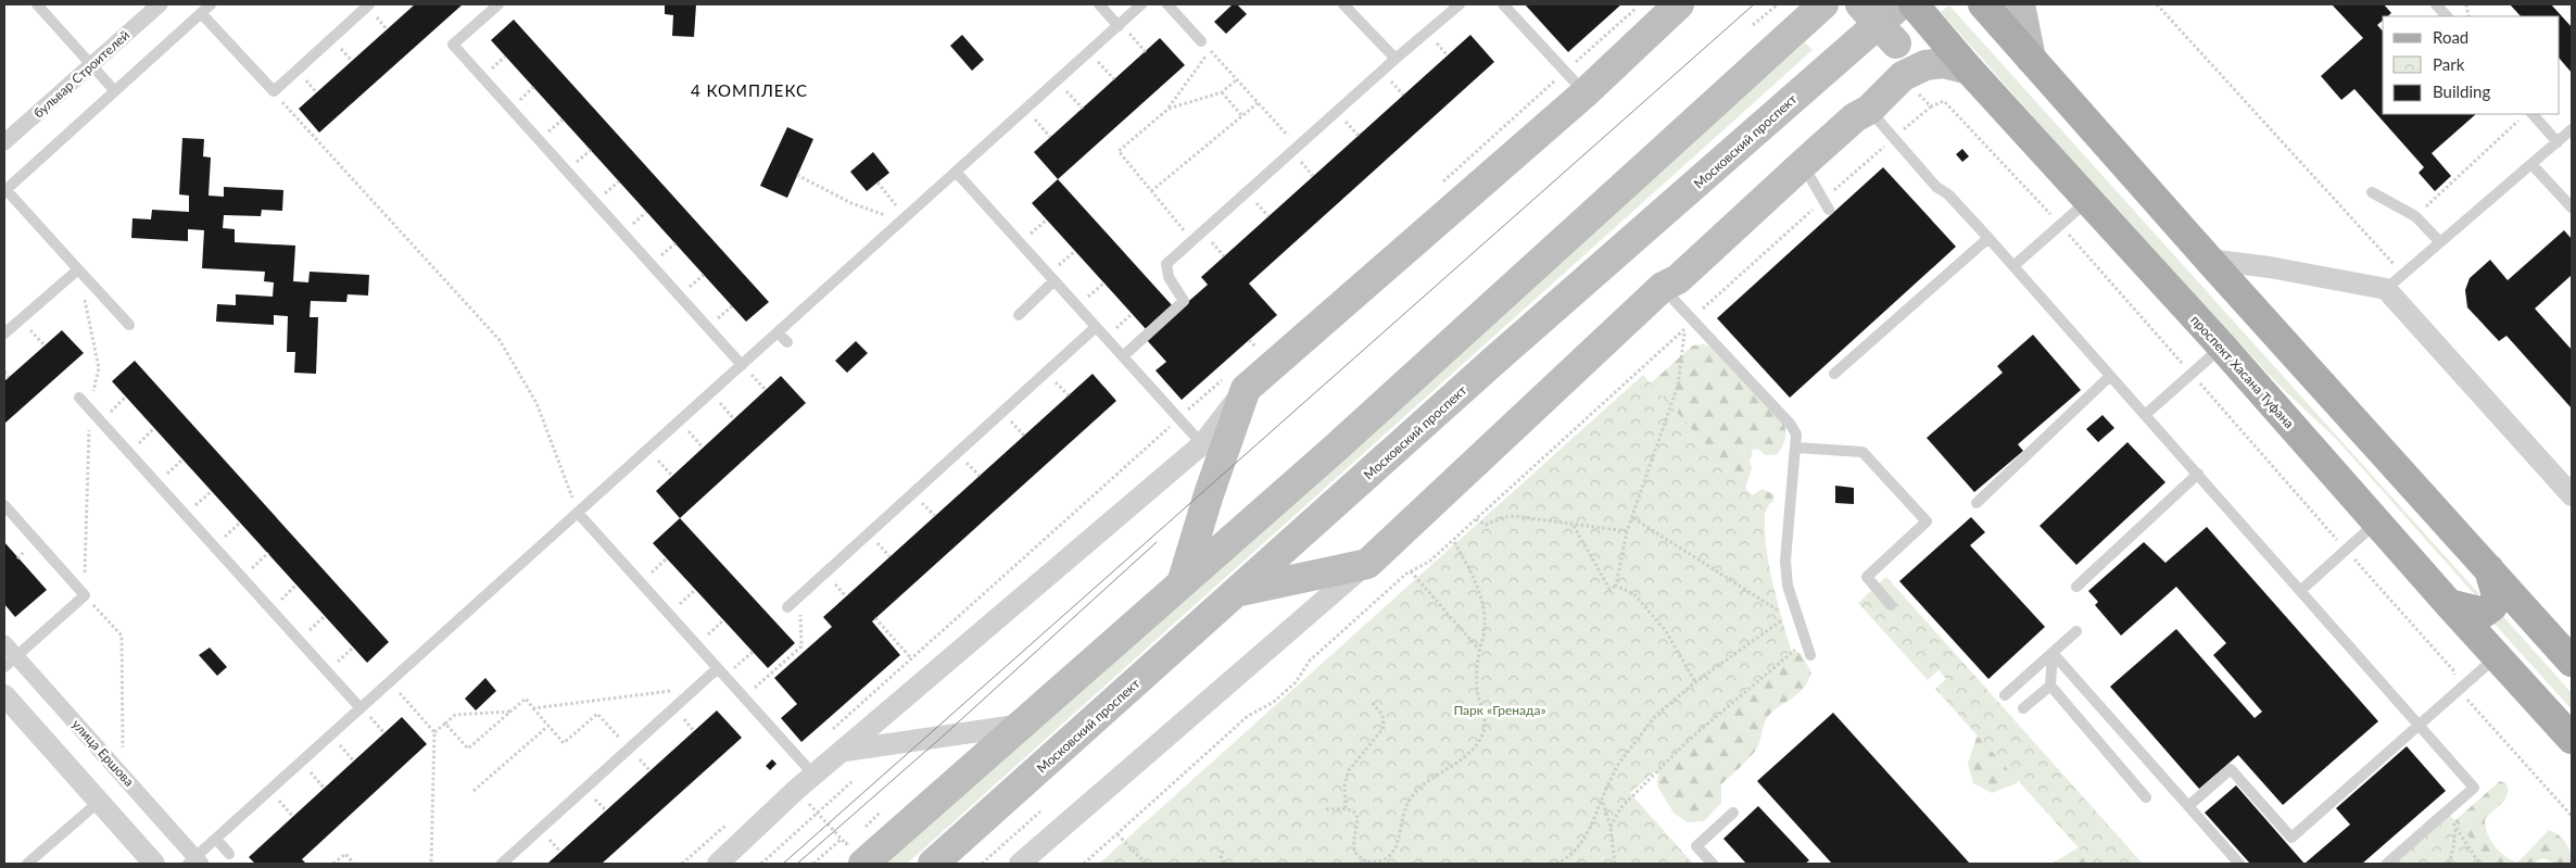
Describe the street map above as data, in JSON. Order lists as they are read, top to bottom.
{
  "streets": {
    "main road": ["Московский проспект", "проспект Хасана Туфана"],
    "street": ["бульвар Строителей", "улица Ершова"]
  },
  "crossings": [
    ["Московский проспект", "проспект Хасана Туфана"]
  ],
  "districts": ["4 КОМПЛЕКС"],
  "parks": ["Парк «Гренада»"],
  "legend": ["Road", "Park", "Building"]
}
